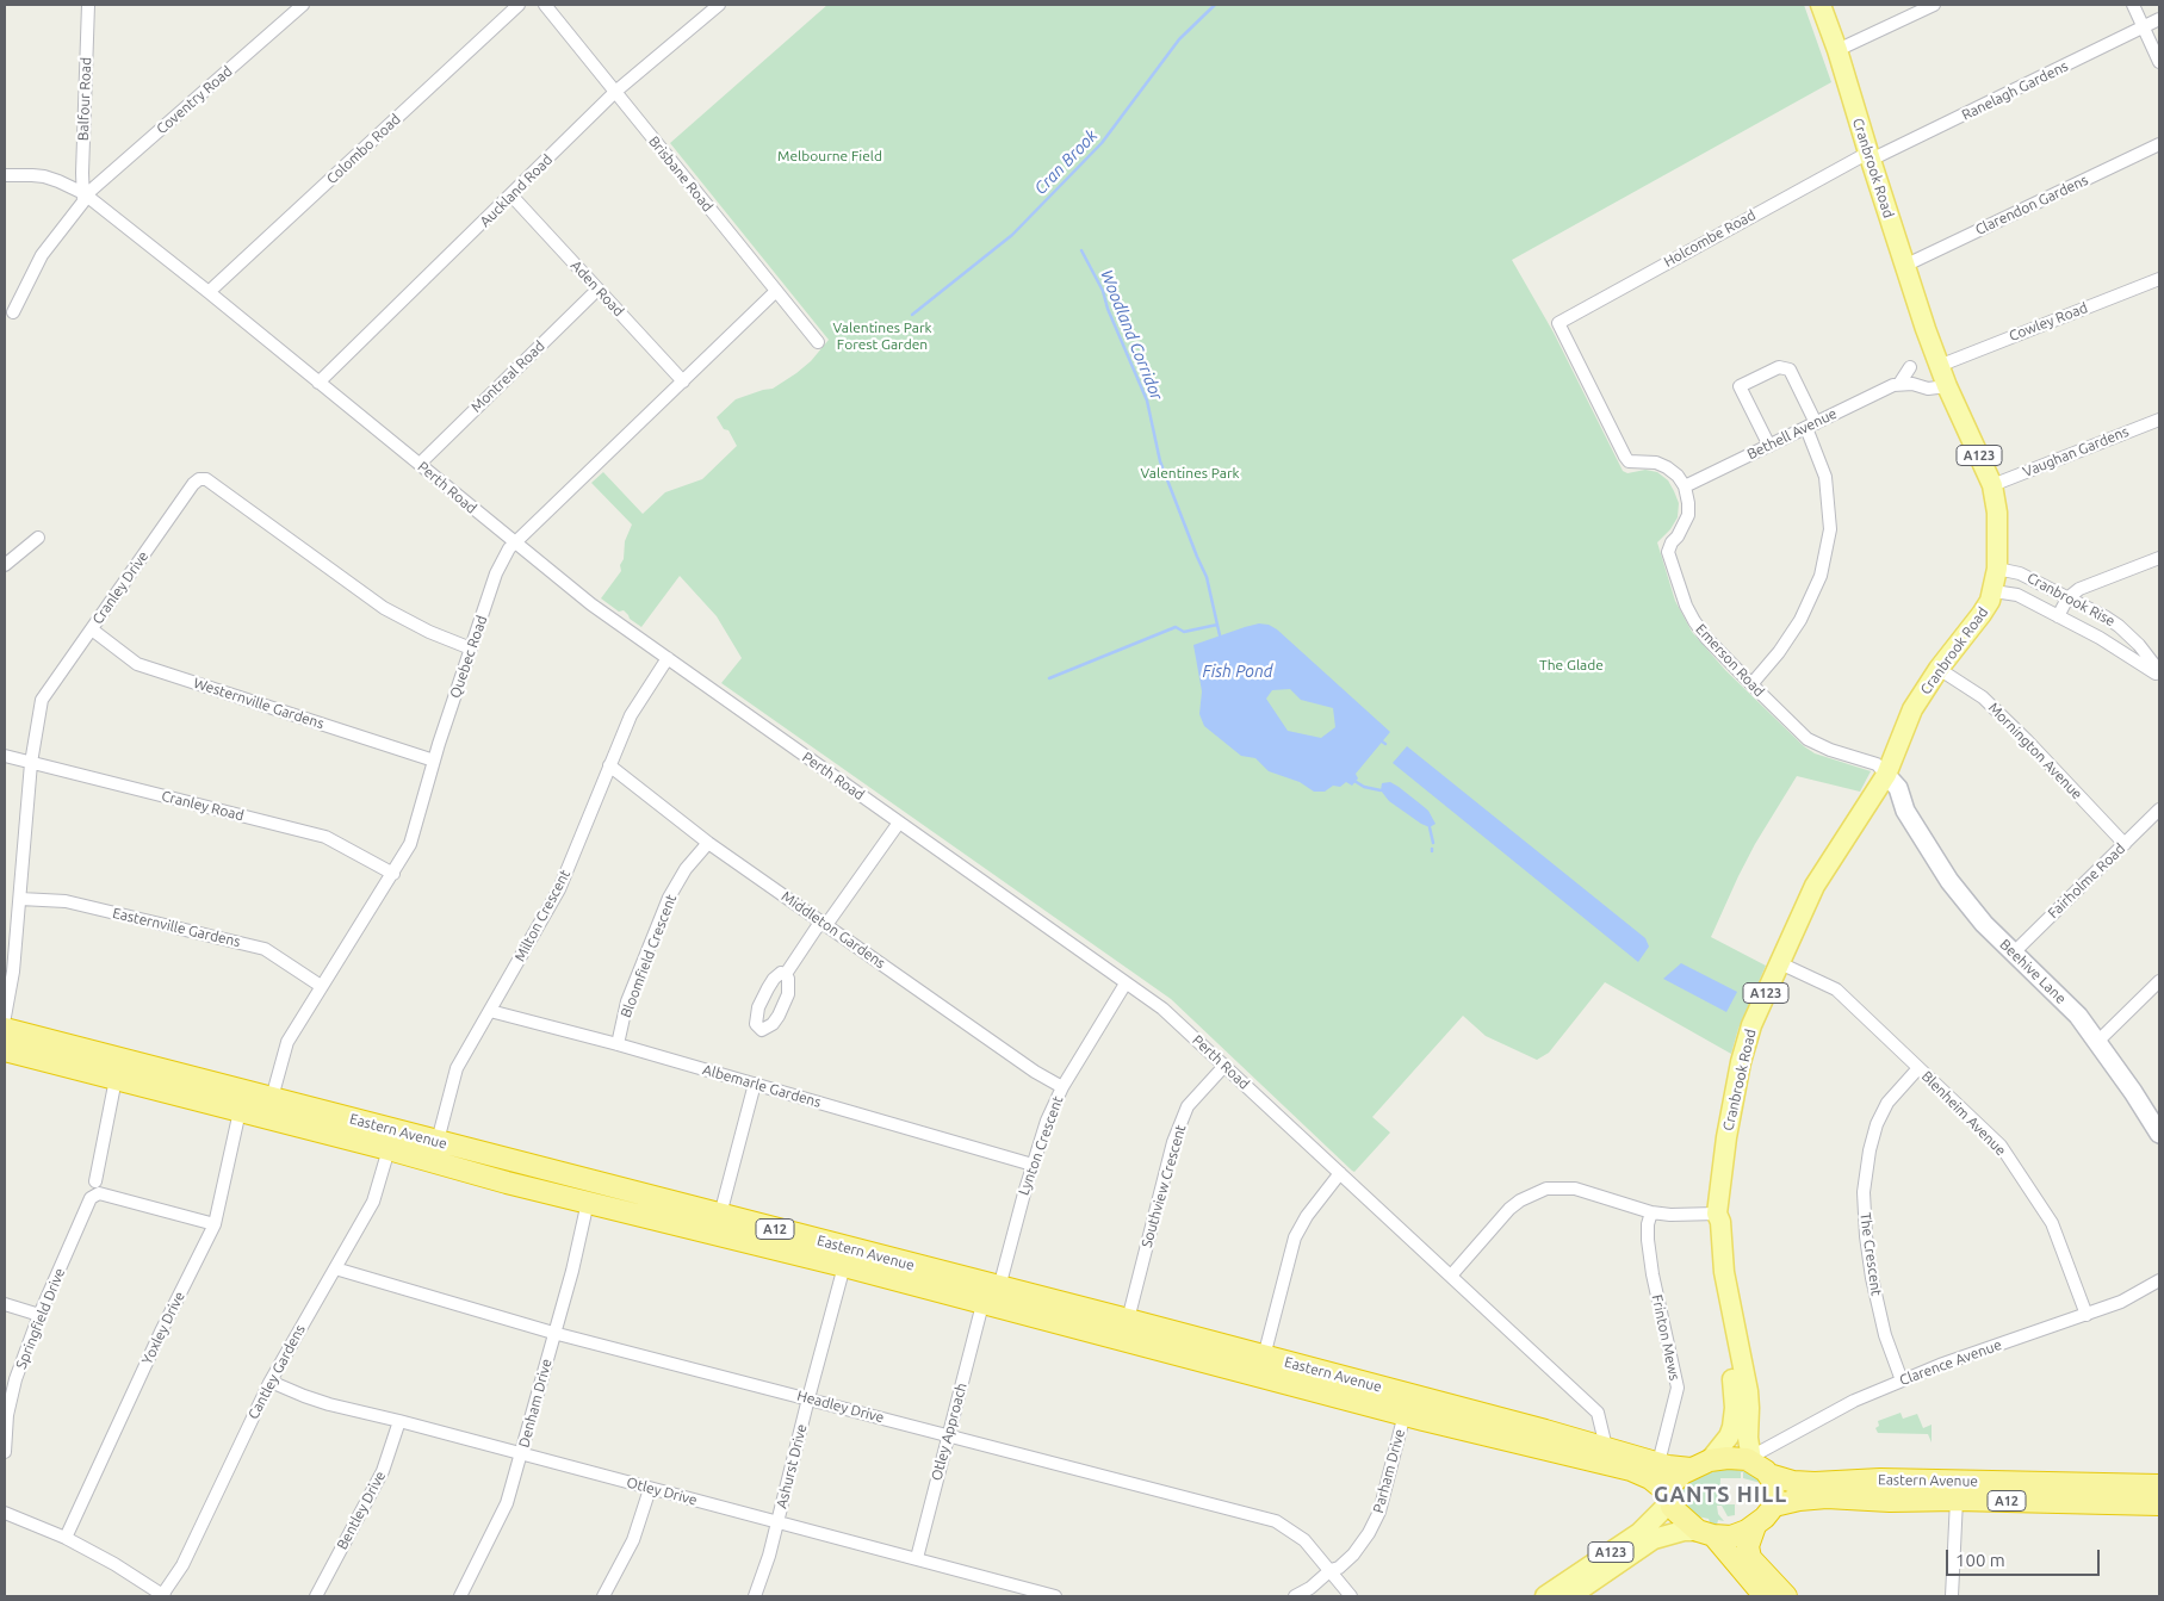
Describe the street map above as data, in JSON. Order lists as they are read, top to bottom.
{
  "streets": {
    "highway": ["A123", "Eastern Avenue", "A12"],
    "main road": ["Cranbrook Road", "Beehive Lane"],
    "street": [
      "Ranelagh Gardens",
      "Balfour Road",
      "Coventry Road",
      "Colombo Road",
      "Brisbane Road",
      "Auckland Road",
      "Clarendon Gardens",
      "Holcombe Road",
      "Aden Road",
      "Cowley Road",
      "Montreal Road",
      "Bethell Avenue",
      "Vaughan Gardens",
      "Perth Road",
      "Cranley Drive",
      "Cranbrook Rise",
      "Quebec Road",
      "Emerson Road",
      "Westernville Gardens",
      "Mornington Avenue",
      "Cranley Road",
      "Fairholme Road",
      "Milton Crescent",
      "Easternville Gardens",
      "Middleton Gardens",
      "Bloomfield Crescent",
      "Albemarle Gardens",
      "Blenheim Avenue",
      "Lynton Crescent",
      "Southview Crescent",
      "The Crescent",
      "Springfield Drive",
      "Yoxley Drive",
      "Frinton Mews",
      "Clarence Avenue",
      "Cantley Gardens",
      "Denham Drive",
      "Headley Drive",
      "Otley Approach",
      "Ashurst Drive",
      "Parham Drive",
      "Otley Drive",
      "Bentley Drive"
    ]
  },
  "crossings": [
    ["Ranelagh Gardens", "Cranbrook Road"],
    ["Ranelagh Gardens", "Holcombe Road"],
    ["Balfour Road", "Coventry Road"],
    ["Balfour Road", "Perth Road"],
    ["Coventry Road", "Perth Road"],
    ["Colombo Road", "Perth Road"],
    ["Cranbrook Road", "Clarendon Gardens"],
    ["Cranbrook Road", "Holcombe Road"],
    ["Cranbrook Road", "Cowley Road"],
    ["Cranbrook Road", "Vaughan Gardens"],
    ["Cranbrook Road", "A123"],
    ["Cranbrook Road", "Cranbrook Rise"],
    ["Cranbrook Road", "Emerson Road"],
    ["Cranbrook Road", "Mornington Avenue"],
    ["Cranbrook Road", "Beehive Lane"],
    ["Cranbrook Road", "Blenheim Avenue"],
    ["Cranbrook Road", "Eastern Avenue"],
    ["Cranbrook Road", "A12"],
    ["Cranbrook Road", "Clarence Avenue"],
    ["Brisbane Road", "Auckland Road"],
    ["Brisbane Road", "Quebec Road"],
    ["Auckland Road", "Aden Road"],
    ["Auckland Road", "Perth Road"],
    ["Holcombe Road", "Bethell Avenue"],
    ["Holcombe Road", "Emerson Road"],
    ["Aden Road", "Montreal Road"],
    ["Aden Road", "Quebec Road"],
    ["Montreal Road", "Perth Road"],
    ["Bethell Avenue", "Emerson Road"],
    ["A123", "Eastern Avenue"],
    ["A123", "A12"],
    ["A123", "Clarence Avenue"],
    ["Perth Road", "Quebec Road"],
    ["Perth Road", "Milton Crescent"],
    ["Perth Road", "Eastern Avenue"],
    ["Perth Road", "Lynton Crescent"],
    ["Perth Road", "Southview Crescent"],
    ["Cranley Drive", "Quebec Road"],
    ["Cranley Drive", "Westernville Gardens"],
    ["Cranley Drive", "Cranley Road"],
    ["Cranley Drive", "Easternville Gardens"],
    ["Quebec Road", "Westernville Gardens"],
    ["Quebec Road", "Cranley Road"],
    ["Quebec Road", "Easternville Gardens"],
    ["Quebec Road", "Eastern Avenue"],
    ["Emerson Road", "Beehive Lane"],
    ["Mornington Avenue", "Fairholme Road"],
    ["Fairholme Road", "Beehive Lane"],
    ["Milton Crescent", "Middleton Gardens"],
    ["Milton Crescent", "Albemarle Gardens"],
    ["Milton Crescent", "Eastern Avenue"],
    ["Middleton Gardens", "Bloomfield Crescent"],
    ["Middleton Gardens", "Lynton Crescent"],
    ["Bloomfield Crescent", "Albemarle Gardens"],
    ["Albemarle Gardens", "Lynton Crescent"],
    ["Blenheim Avenue", "The Crescent"],
    ["Blenheim Avenue", "Clarence Avenue"],
    ["Eastern Avenue", "Lynton Crescent"],
    ["Eastern Avenue", "Southview Crescent"],
    ["Eastern Avenue", "A12"],
    ["Eastern Avenue", "Springfield Drive"],
    ["Eastern Avenue", "Yoxley Drive"],
    ["Eastern Avenue", "Frinton Mews"],
    ["Eastern Avenue", "Clarence Avenue"],
    ["Eastern Avenue", "Cantley Gardens"],
    ["Eastern Avenue", "Denham Drive"],
    ["Eastern Avenue", "Otley Approach"],
    ["Eastern Avenue", "Ashurst Drive"],
    ["Eastern Avenue", "Parham Drive"],
    ["A12", "Clarence Avenue"],
    ["The Crescent", "Clarence Avenue"],
    ["Cantley Gardens", "Headley Drive"],
    ["Cantley Gardens", "Otley Drive"],
    ["Denham Drive", "Headley Drive"],
    ["Denham Drive", "Otley Drive"],
    ["Headley Drive", "Otley Approach"],
    ["Headley Drive", "Ashurst Drive"],
    ["Headley Drive", "Parham Drive"],
    ["Otley Approach", "Otley Drive"],
    ["Ashurst Drive", "Otley Drive"],
    ["Otley Drive", "Bentley Drive"]
  ],
  "districts": ["GANTS HILL"],
  "water": ["Cran Brook", "Woodland Corridor", "Fish Pond"],
  "parks": [
    "Melbourne Field",
    "Valentines Park Forest Garden",
    "Valentines Park",
    "The Glade"
  ],
  "scale_bar": "100 m"
}
